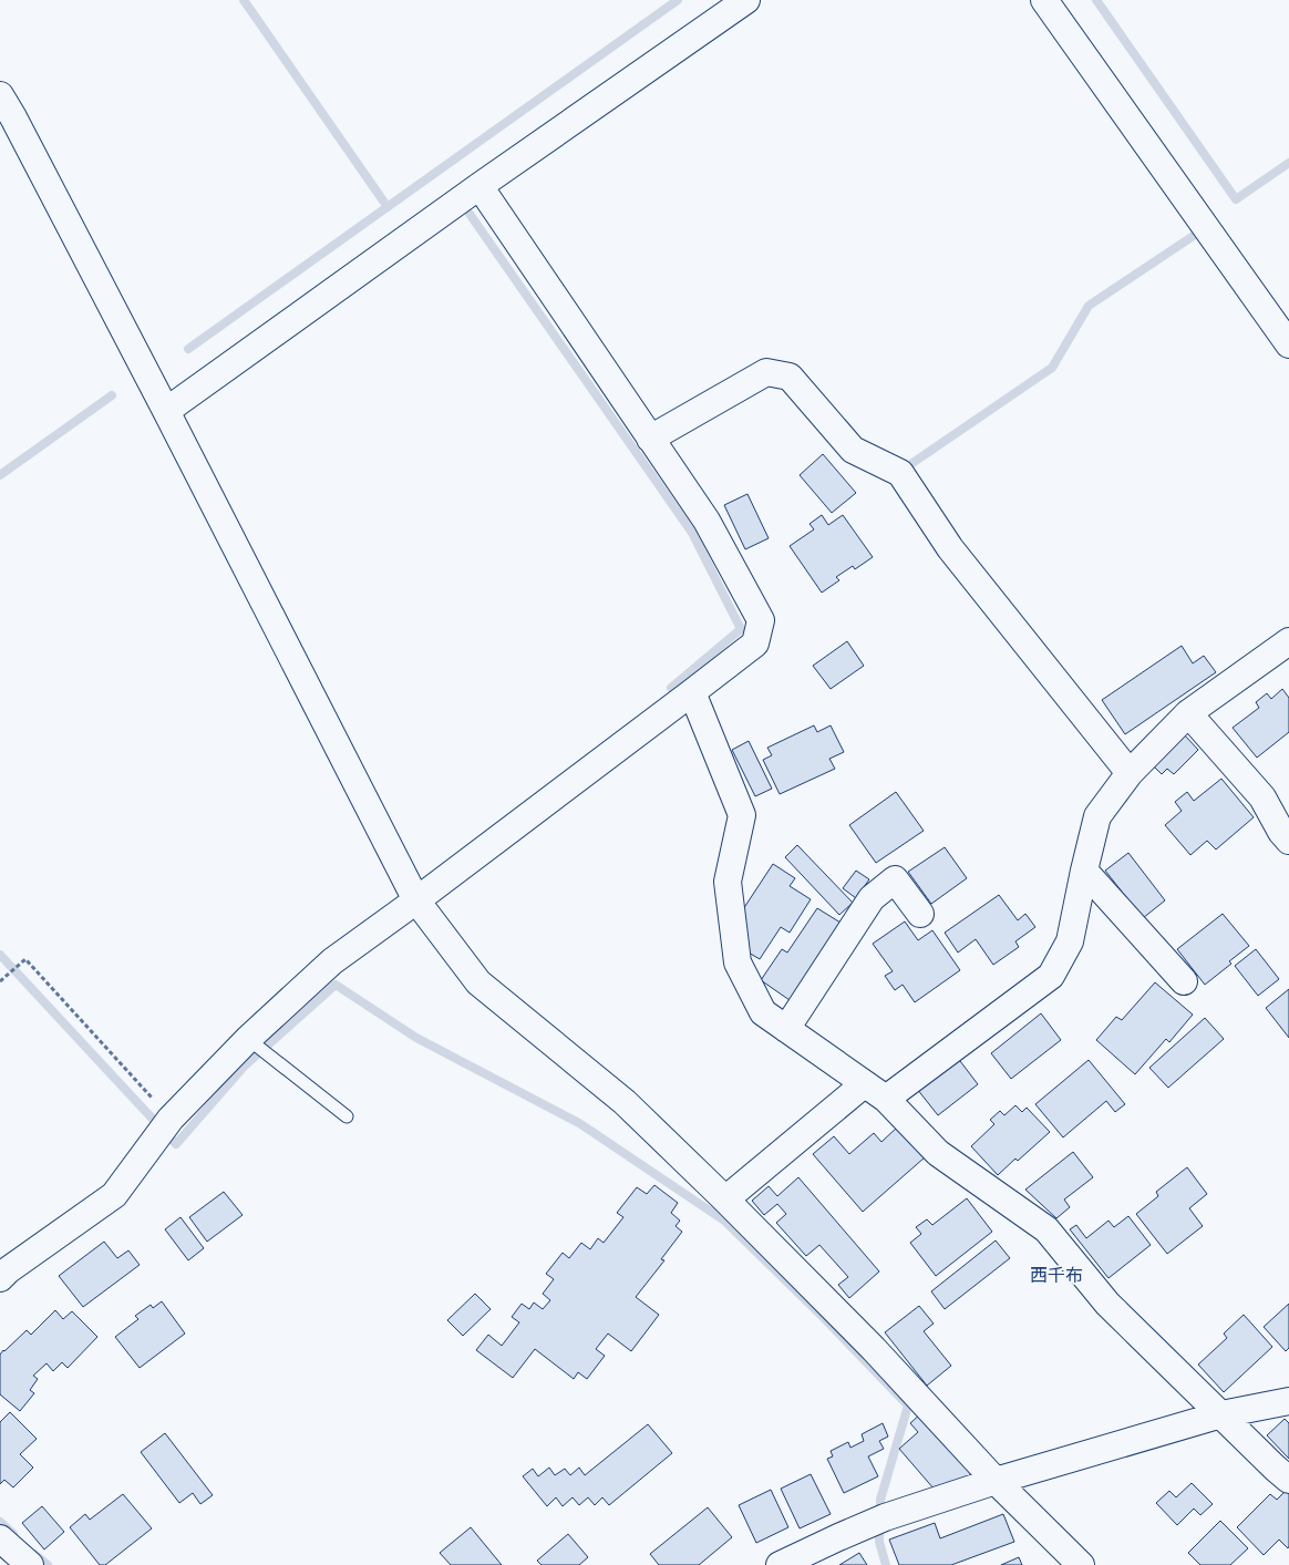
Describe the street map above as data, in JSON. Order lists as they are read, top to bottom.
{
  "districts": ["西千布"]
}
